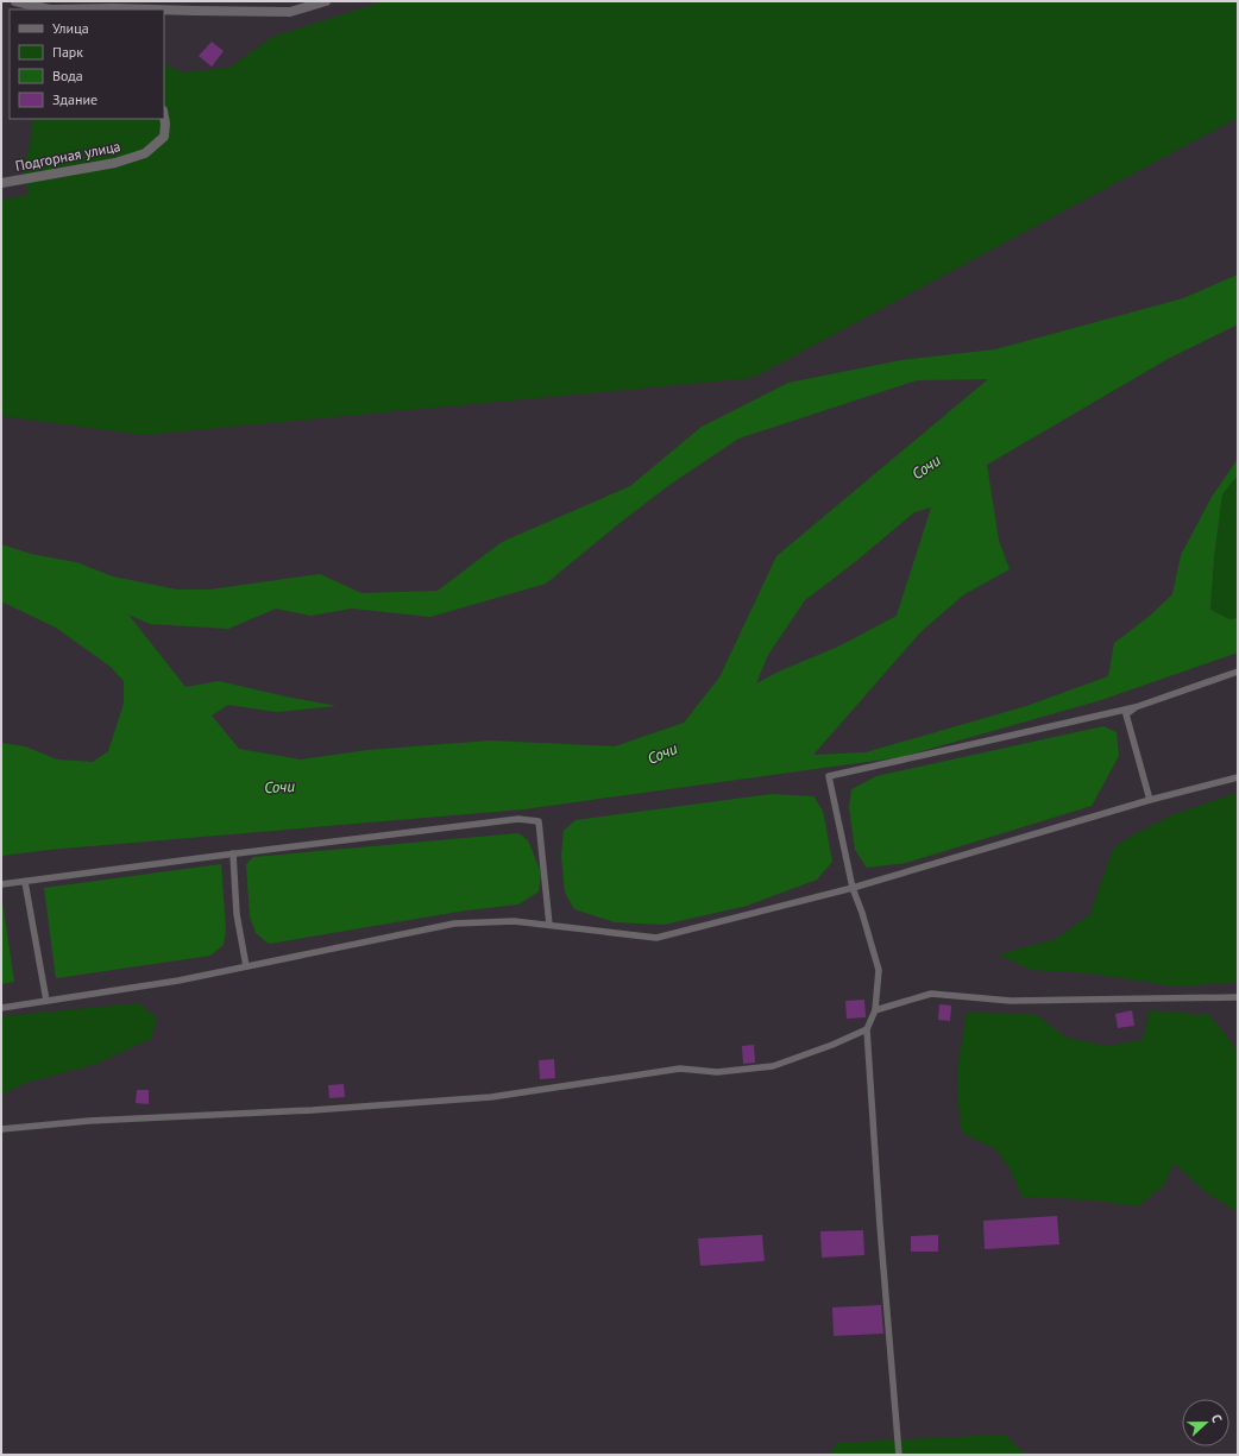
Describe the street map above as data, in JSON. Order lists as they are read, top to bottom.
{
  "streets": {
    "street": ["Подгорная улица"]
  },
  "water": ["Сочи"],
  "legend": [
    "Улица",
    "Парк",
    "Вода",
    "Здание"
  ],
  "north": "right"
}
